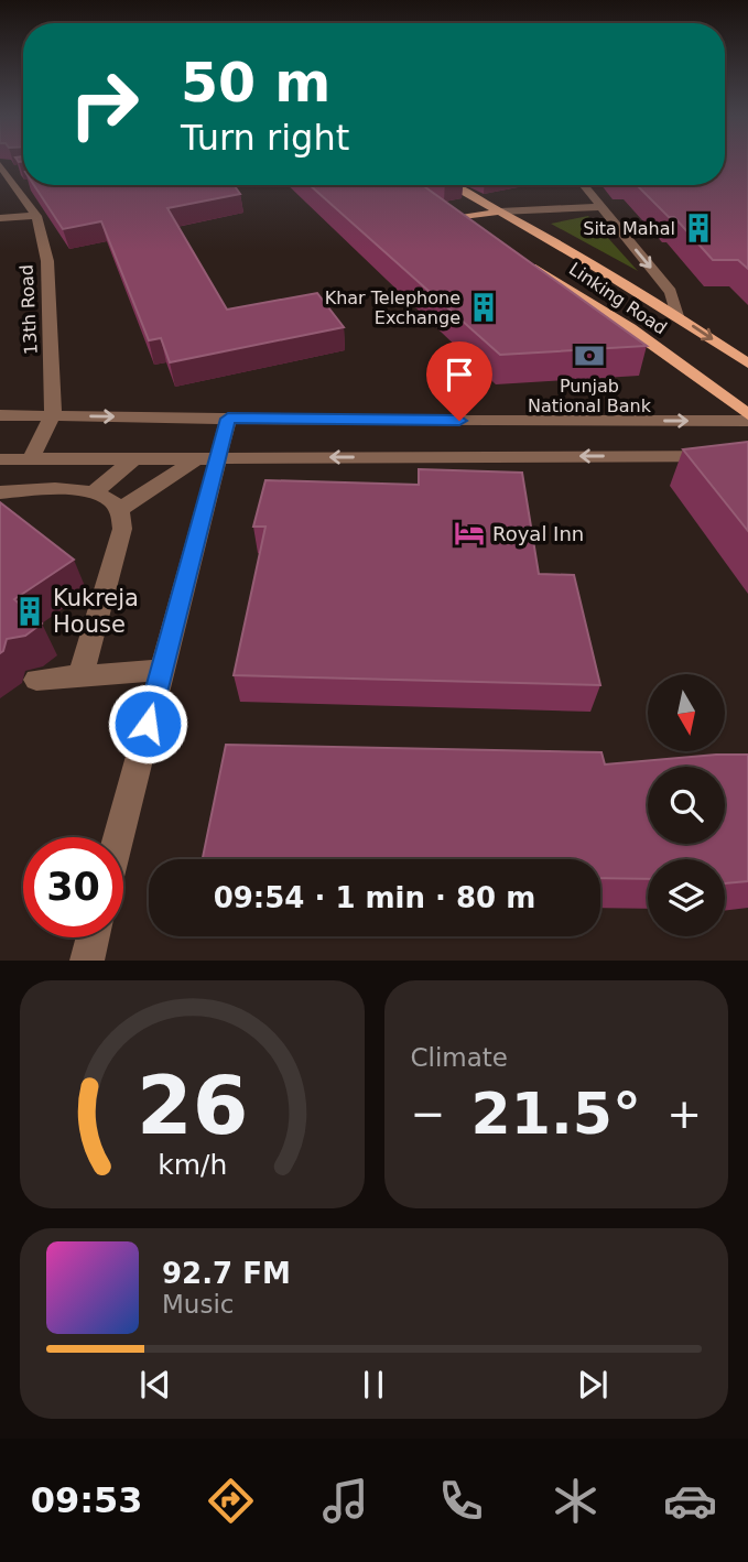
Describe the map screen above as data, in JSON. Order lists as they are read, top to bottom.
{
  "streets": {
    "main road": ["Linking Road"],
    "street": ["13th Road"]
  },
  "places": {
    "building": ["Sita Mahal", "Khar Telephone Exchange", "Kukreja House"],
    "bank": ["Punjab National Bank"],
    "hotel": ["Royal Inn"]
  },
  "north": "bottom",
  "page": {
    "turn": ["50 m", "Turn right"],
    "limit": "30",
    "trip": "09:54 · 1 min · 80 m",
    "tile": "Climate",
    "heat": ["−", "21.5°", "+"],
    "song": ["92.7 FM", "Music"],
    "tabs": "09:53",
    "gauge": ["26", "km/h"]
  }
}
